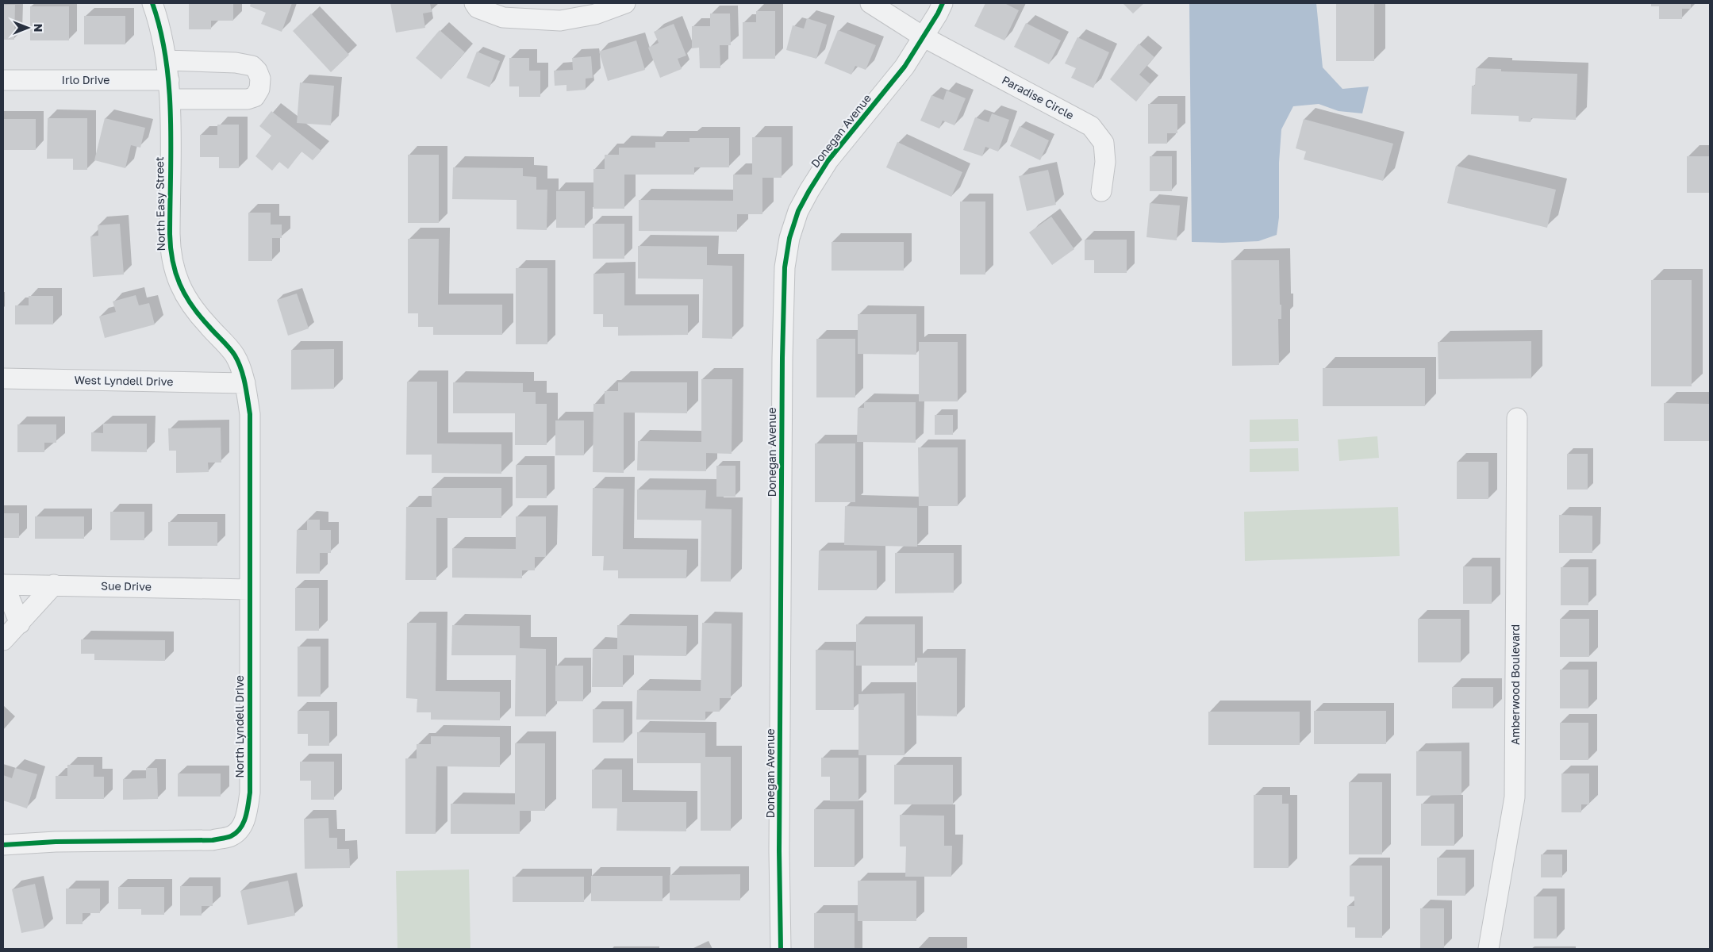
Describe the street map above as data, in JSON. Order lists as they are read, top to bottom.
{
  "streets": {
    "street": [
      "Irlo Drive",
      "Paradise Circle",
      "Donegan Avenue",
      "North Easy Street",
      "West Lyndell Drive",
      "Sue Drive",
      "Amberwood Boulevard",
      "North Lyndell Drive"
    ]
  },
  "crossings": [
    ["Irlo Drive", "North Easy Street"],
    ["Paradise Circle", "Donegan Avenue"],
    ["North Easy Street", "West Lyndell Drive"],
    ["North Easy Street", "North Lyndell Drive"],
    ["West Lyndell Drive", "North Lyndell Drive"],
    ["Sue Drive", "North Lyndell Drive"]
  ],
  "north": "right"
}
